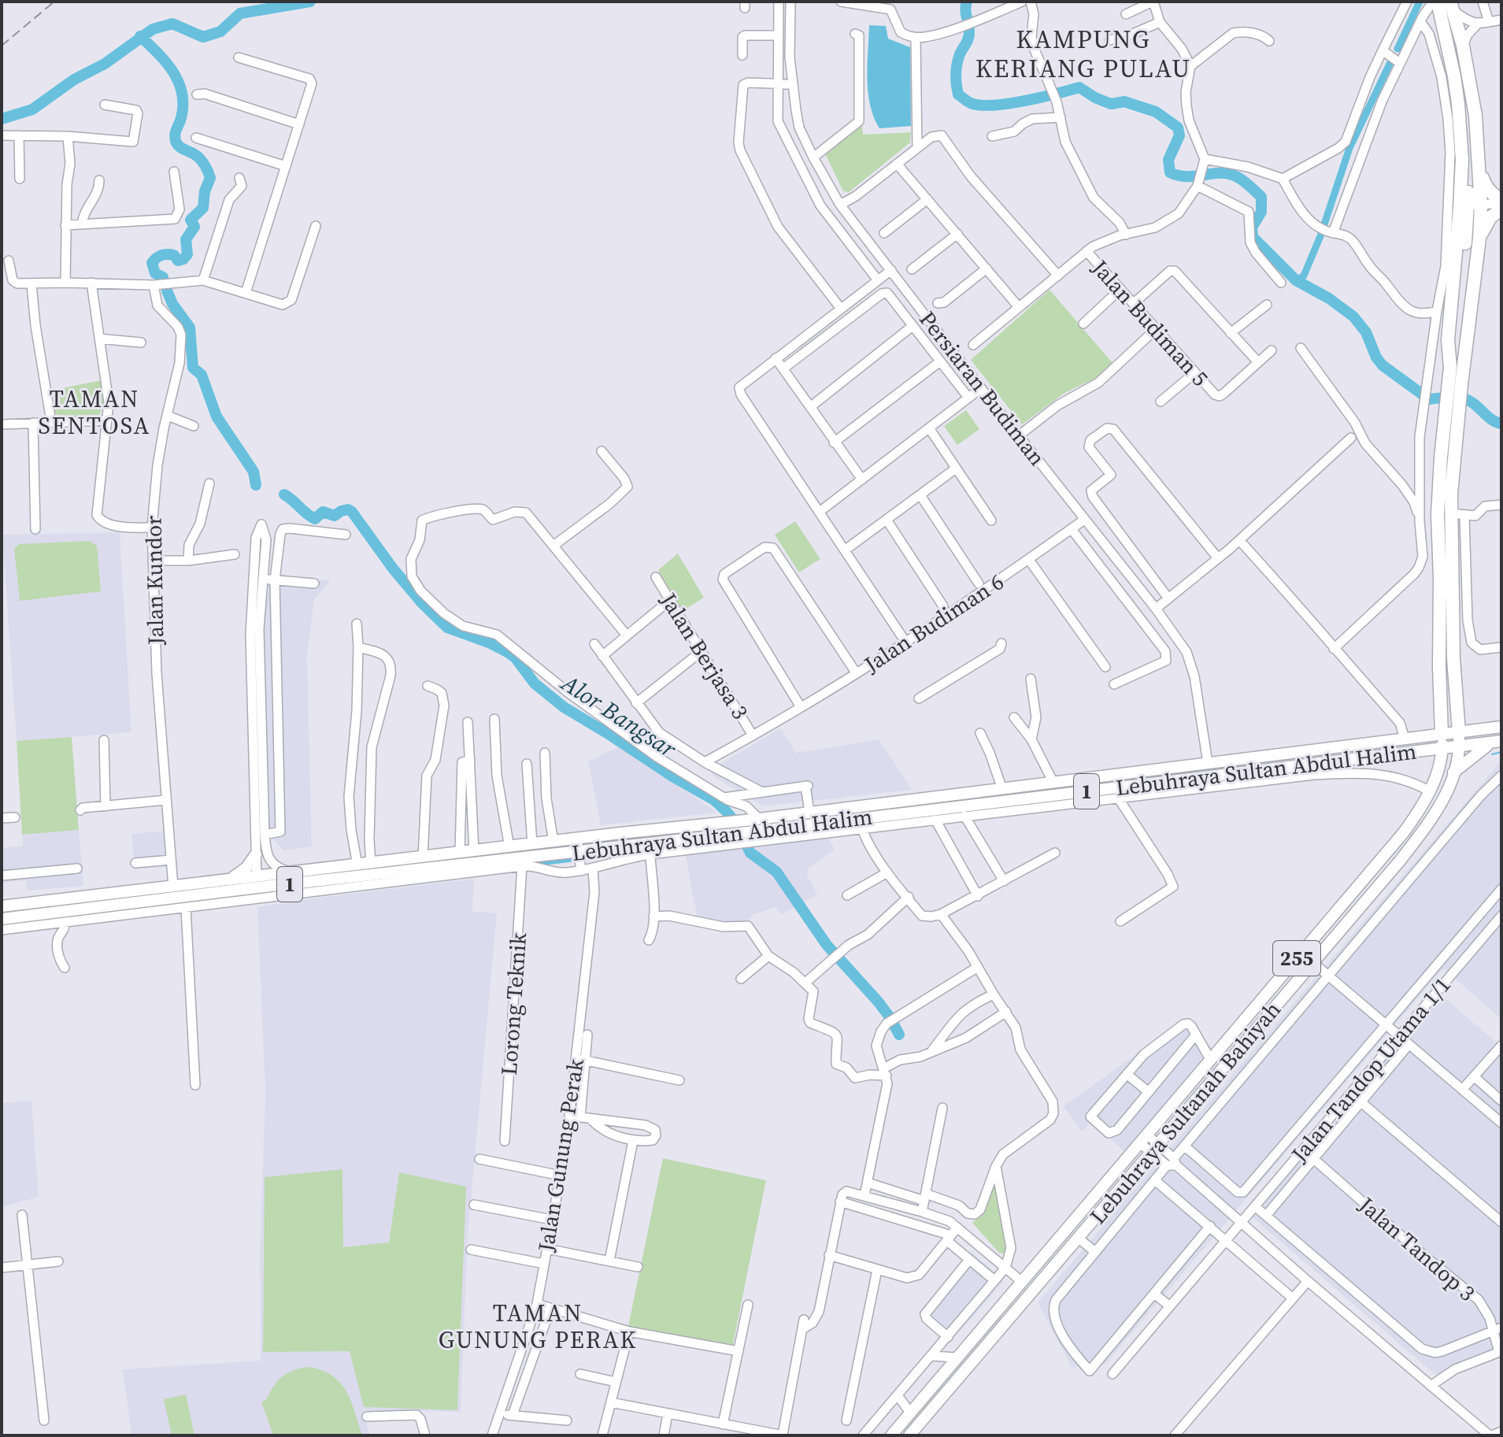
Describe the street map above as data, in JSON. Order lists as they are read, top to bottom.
{
  "streets": {
    "main road": [
      "Lebuhraya Sultan Abdul Halim",
      "1",
      "255",
      "Lebuhraya Sultanah Bahiyah"
    ],
    "street": [
      "Jalan Budiman 5",
      "Persiaran Budiman",
      "Jalan Kundor",
      "Jalan Budiman 6",
      "Jalan Berjasa 3",
      "Lorong Teknik",
      "Jalan Tandop Utama 1/1",
      "Jalan Gunung Perak",
      "Jalan Tandop 3"
    ]
  },
  "crossings": [
    ["Persiaran Budiman", "Jalan Budiman 6"],
    ["Persiaran Budiman", "Lebuhraya Sultan Abdul Halim"],
    ["Jalan Kundor", "Lebuhraya Sultan Abdul Halim"],
    ["Jalan Budiman 6", "Jalan Berjasa 3"],
    ["Lebuhraya Sultan Abdul Halim", "1"],
    ["Lebuhraya Sultan Abdul Halim", "Lebuhraya Sultanah Bahiyah"],
    ["1", "Lebuhraya Sultanah Bahiyah"],
    ["Jalan Tandop Utama 1/1", "Jalan Tandop 3"]
  ],
  "districts": ["KAMPUNG KERIANG PULAU", "TAMAN SENTOSA", "TAMAN GUNUNG PERAK"],
  "water": ["Alor Bangsar"]
}
